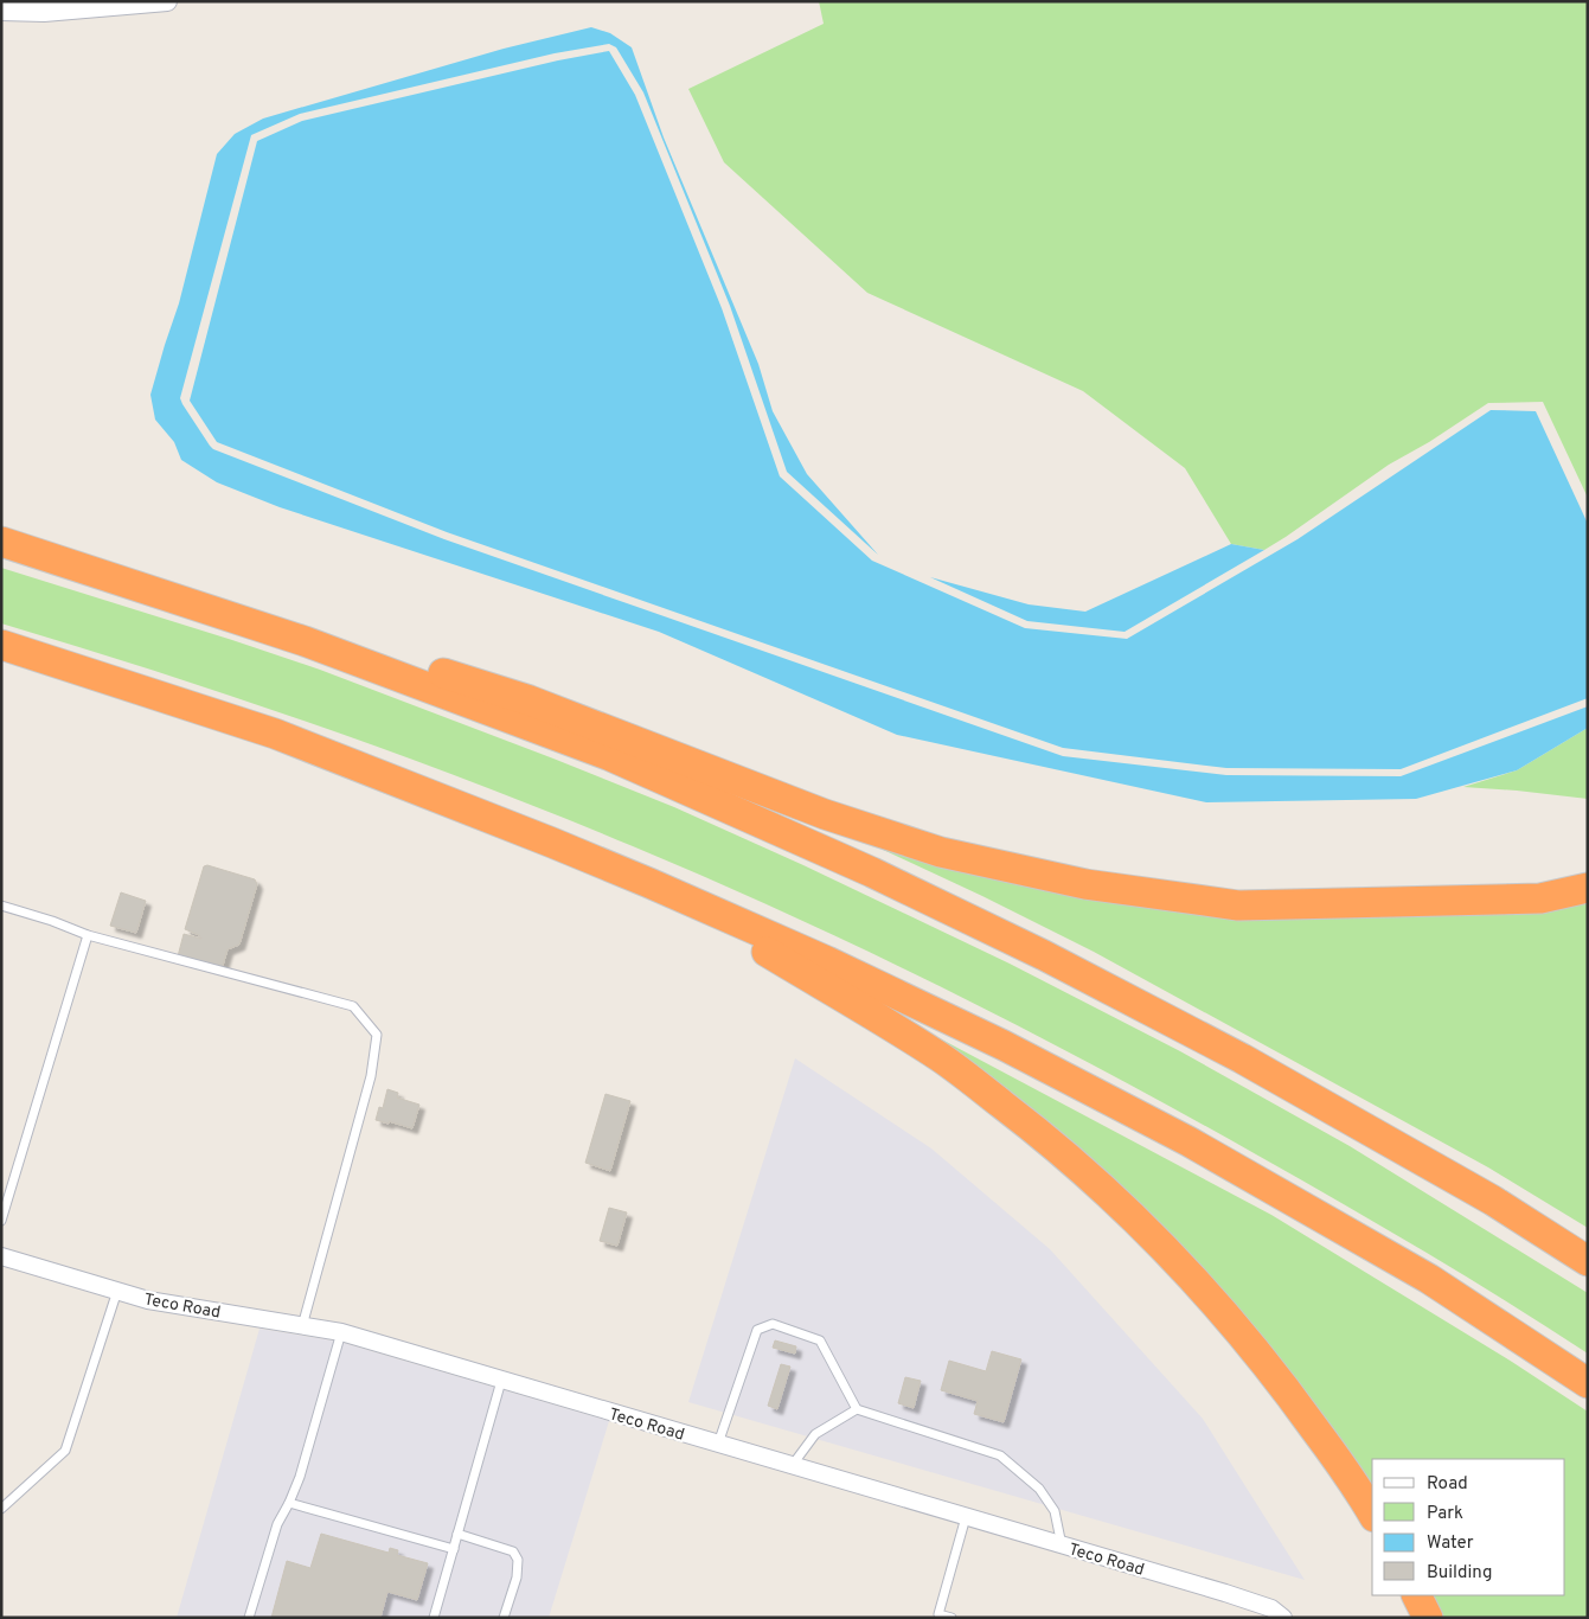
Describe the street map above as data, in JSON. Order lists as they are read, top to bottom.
{
  "streets": {
    "street": ["Teco Road"]
  },
  "legend": [
    "Road",
    "Park",
    "Water",
    "Building"
  ]
}
